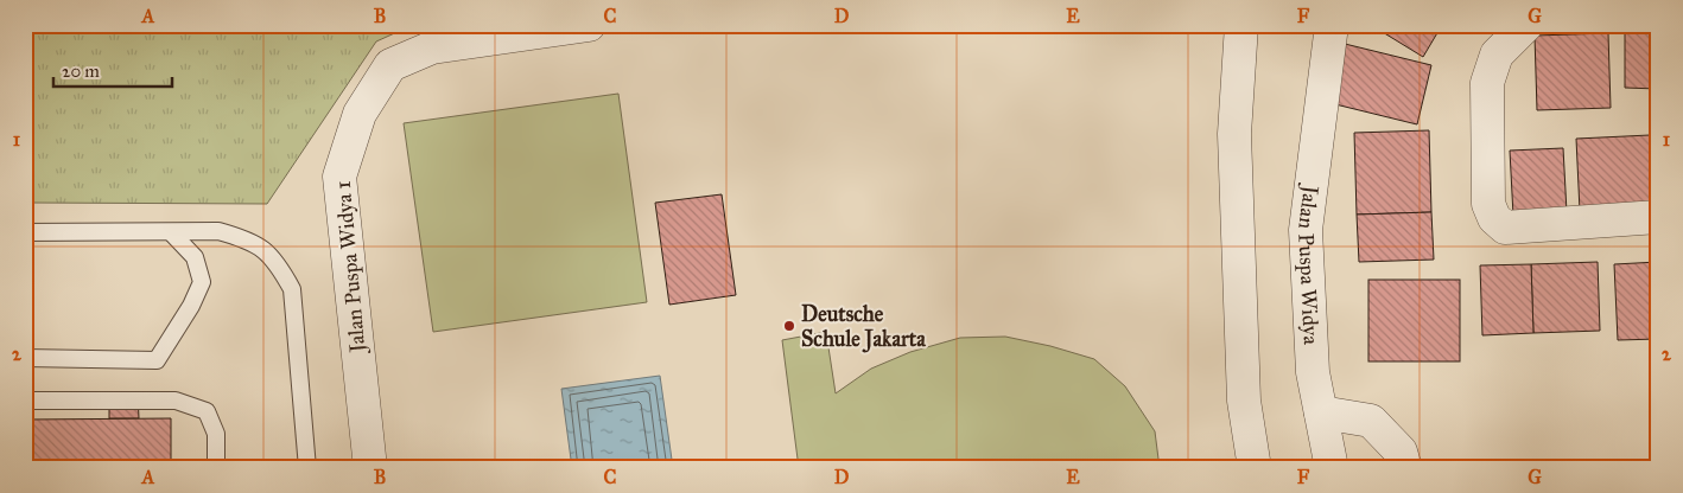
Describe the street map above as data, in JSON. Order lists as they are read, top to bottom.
{
  "streets": {
    "street": ["Jalan Puspa Widya", "Jalan Puspa Widya 1"]
  },
  "places": ["Deutsche Schule Jakarta"],
  "scale_bar": "20 m",
  "grid": {
    "columns": [
      "A",
      "B",
      "C",
      "D",
      "E",
      "F",
      "G"
    ],
    "rows": ["1", "2"]
  }
}
